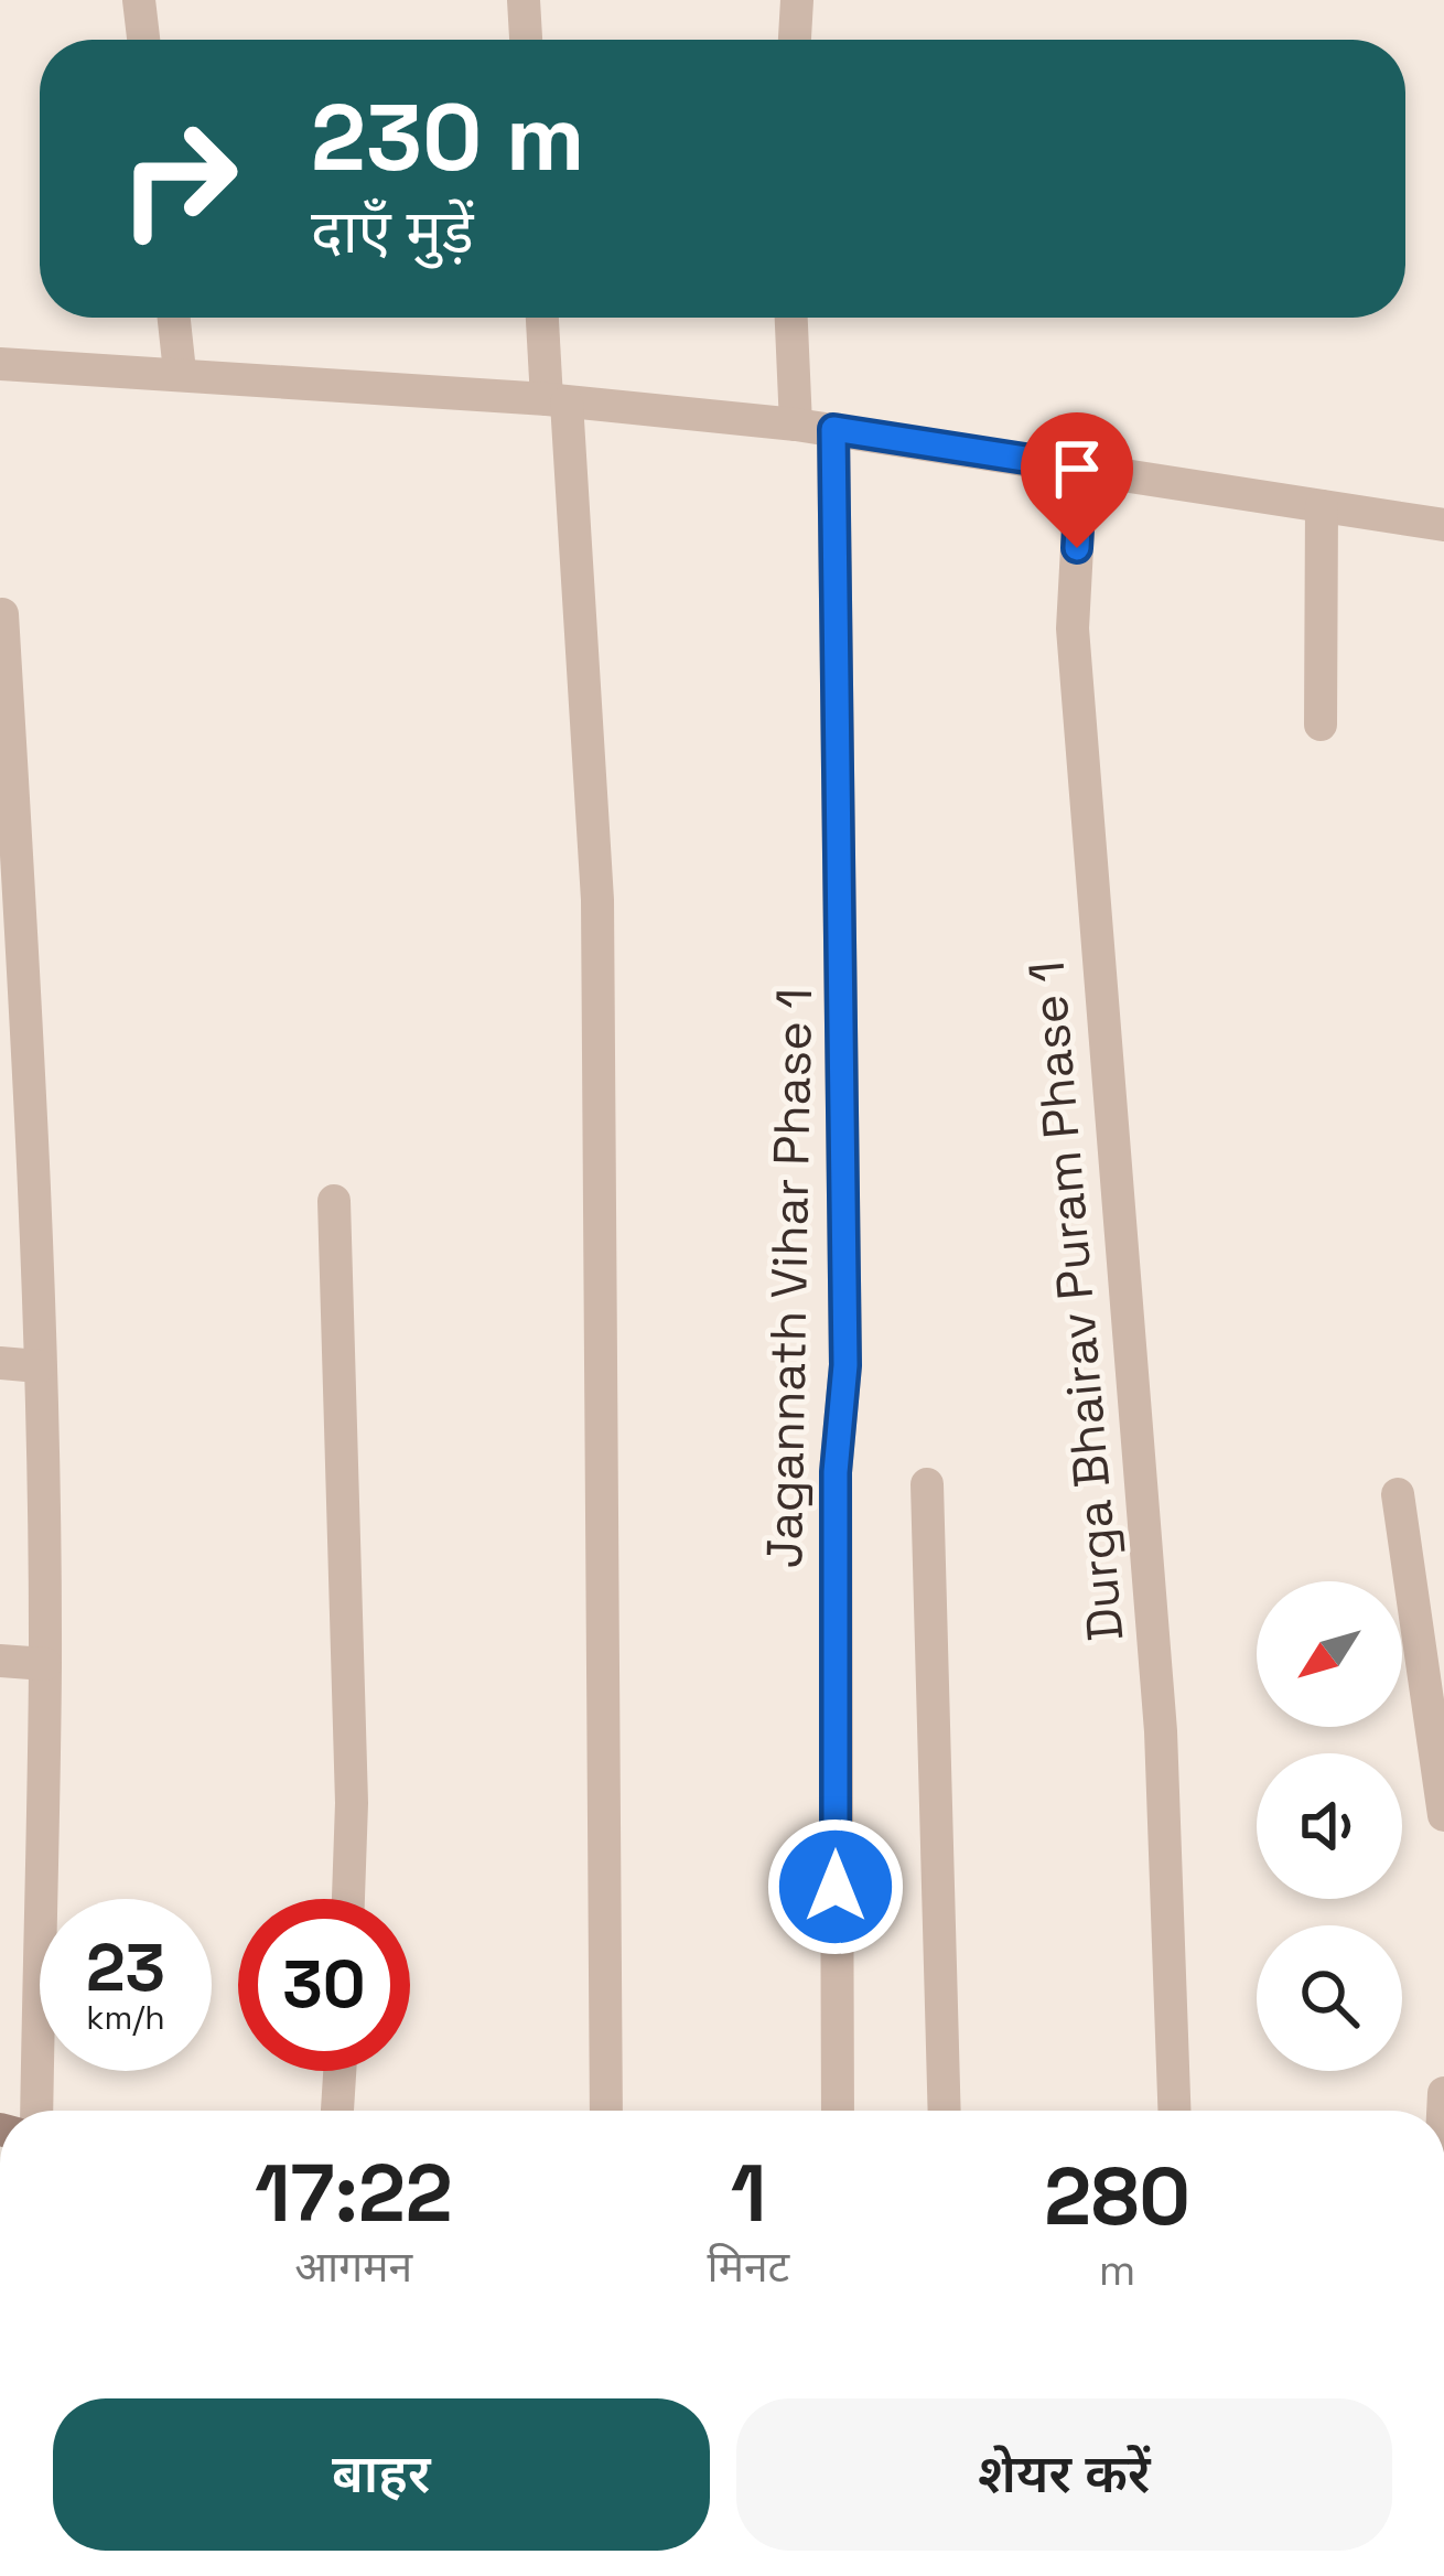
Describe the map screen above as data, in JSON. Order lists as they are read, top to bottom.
{
  "streets": {
    "street": ["Jagannath Vihar Phase 1", "Durga Bhairav Puram Phase 1"]
  },
  "north": "bottom left",
  "page": {
    "turn": ["230 m", "दाएँ मुड़ें"],
    "speed": "23 km/h",
    "limit": "30",
    "eta": [
      "17:22",
      "आगमन",
      "1",
      "मिनट",
      "280",
      "m"
    ],
    "buttons": ["बाहर", "शेयर करें"]
  }
}
